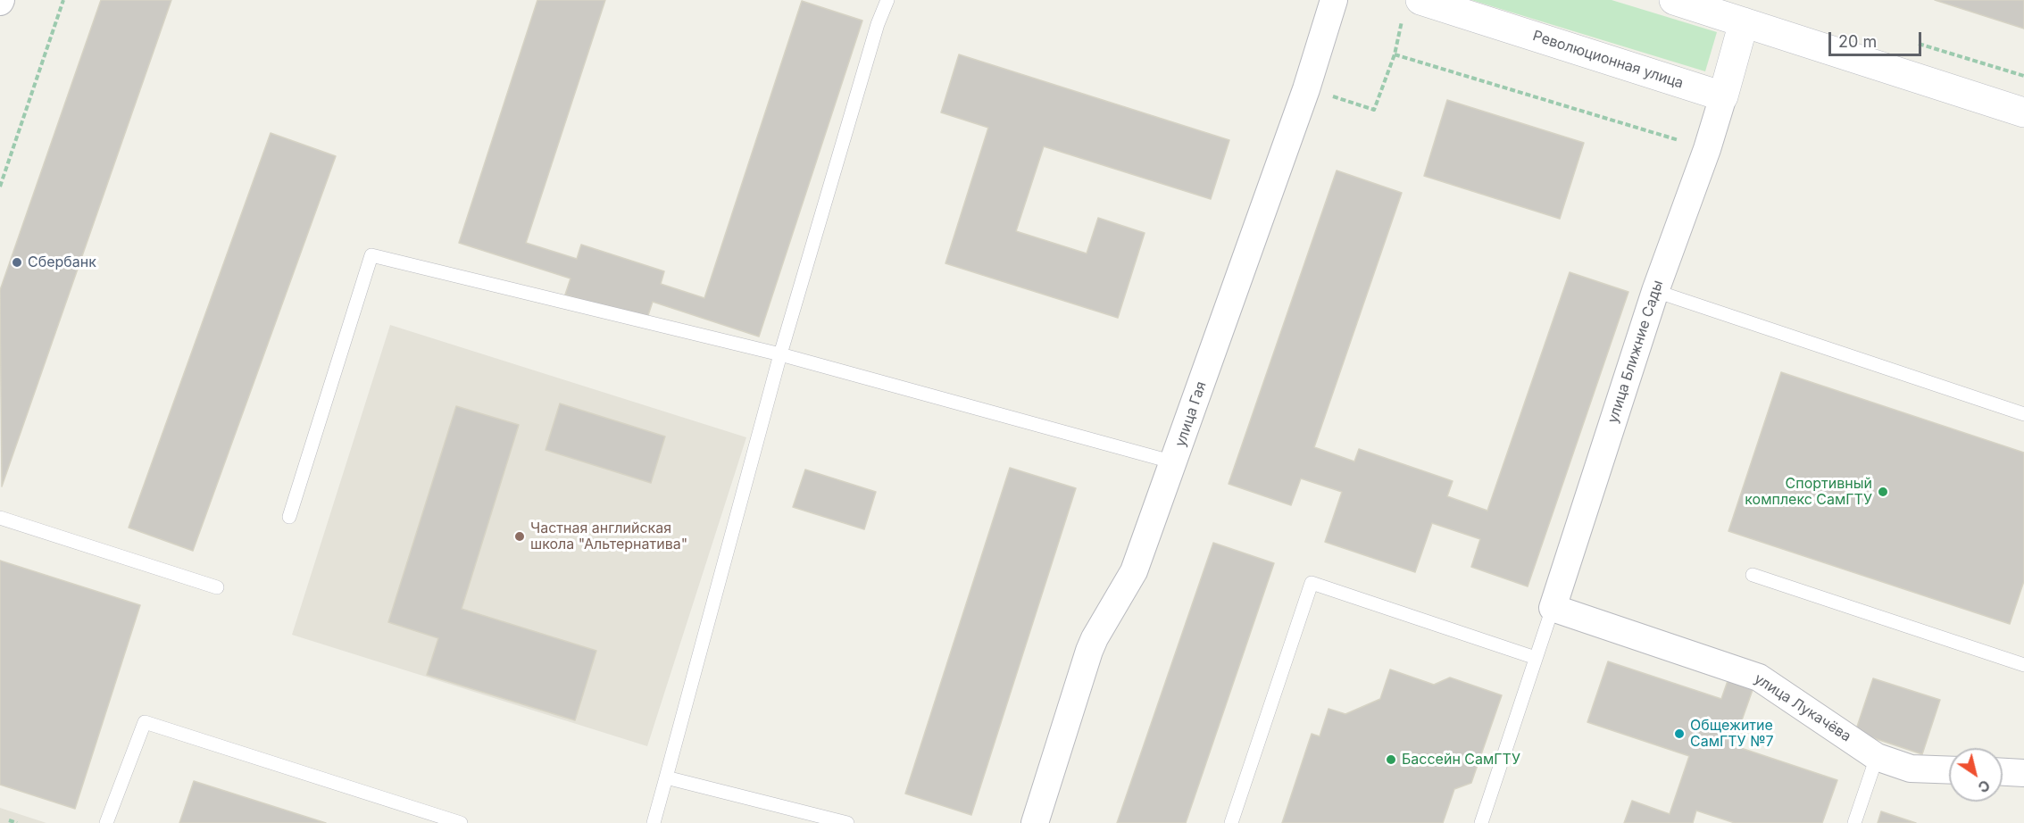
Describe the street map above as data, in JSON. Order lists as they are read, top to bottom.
{
  "streets": {
    "main road": ["Революционная улица"],
    "street": ["улица Ближние Сады", "улица Гая", "улица Лукачёва"]
  },
  "crossings": [
    ["Революционная улица", "улица Ближние Сады"],
    ["улица Ближние Сады", "улица Лукачёва"]
  ],
  "places": [
    "Сбербанк",
    "Спортивный комплекс СамГТУ",
    "Частная английская школа \"Альтернатива\"",
    "Общежитие СамГТУ №7",
    "Бассейн СамГТУ"
  ],
  "scale_bar": "20 m",
  "north": "bottom right"
}
